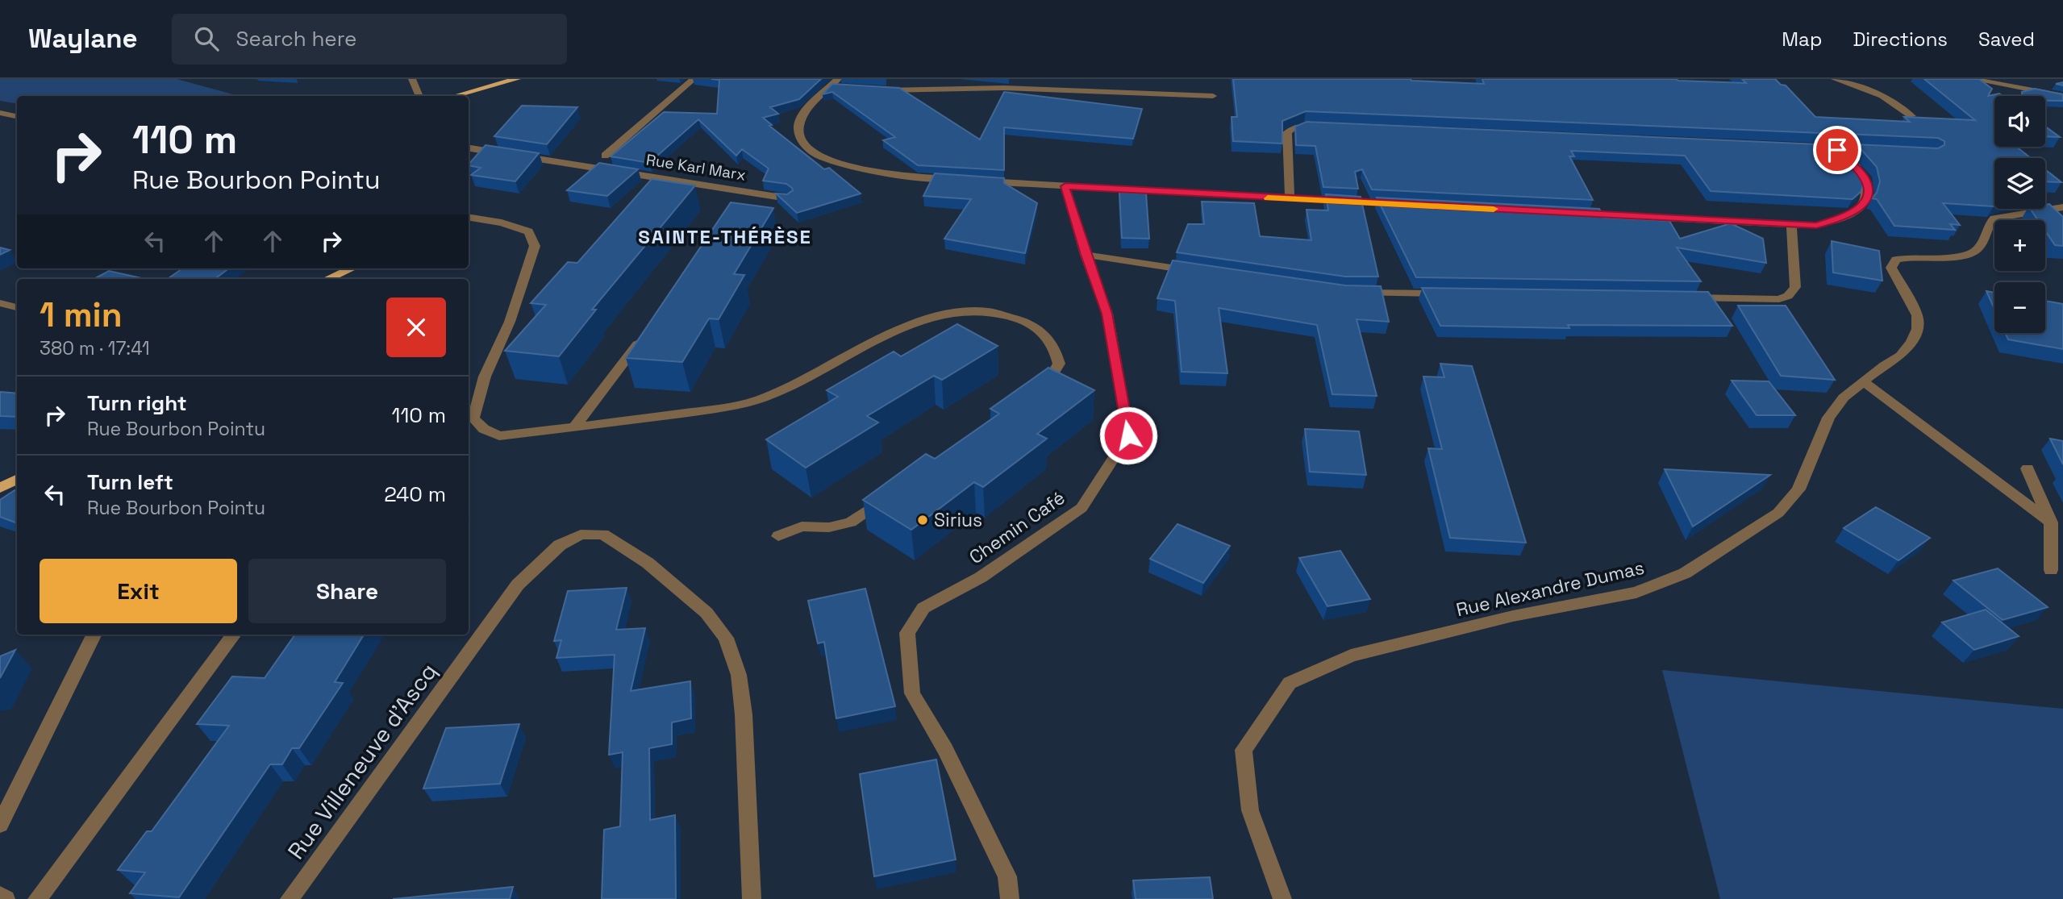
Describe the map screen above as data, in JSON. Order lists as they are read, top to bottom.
{
  "streets": {
    "street": [
      "Rue Karl Marx",
      "Chemin Café",
      "Rue Alexandre Dumas",
      "Rue Villeneuve d'Ascq"
    ]
  },
  "districts": ["SAINTE-THÉRÈSE"],
  "places": ["Sirius"],
  "page": {
    "header": "Waylane",
    "search": "Search here",
    "nav": ["Map", "Directions", "Saved"],
    "map_buttons": ["+", "−"],
    "turn": ["110 m", "Rue Bourbon Pointu"],
    "heading": ["1 min", "380 m · 17:41"],
    "list": [
      {
        "name": "Turn right",
        "note": "Rue Bourbon Pointu",
        "value": "110 m"
      },
      {
        "name": "Turn left",
        "note": "Rue Bourbon Pointu",
        "value": "240 m"
      }
    ],
    "buttons": ["Exit", "Share"]
  }
}
